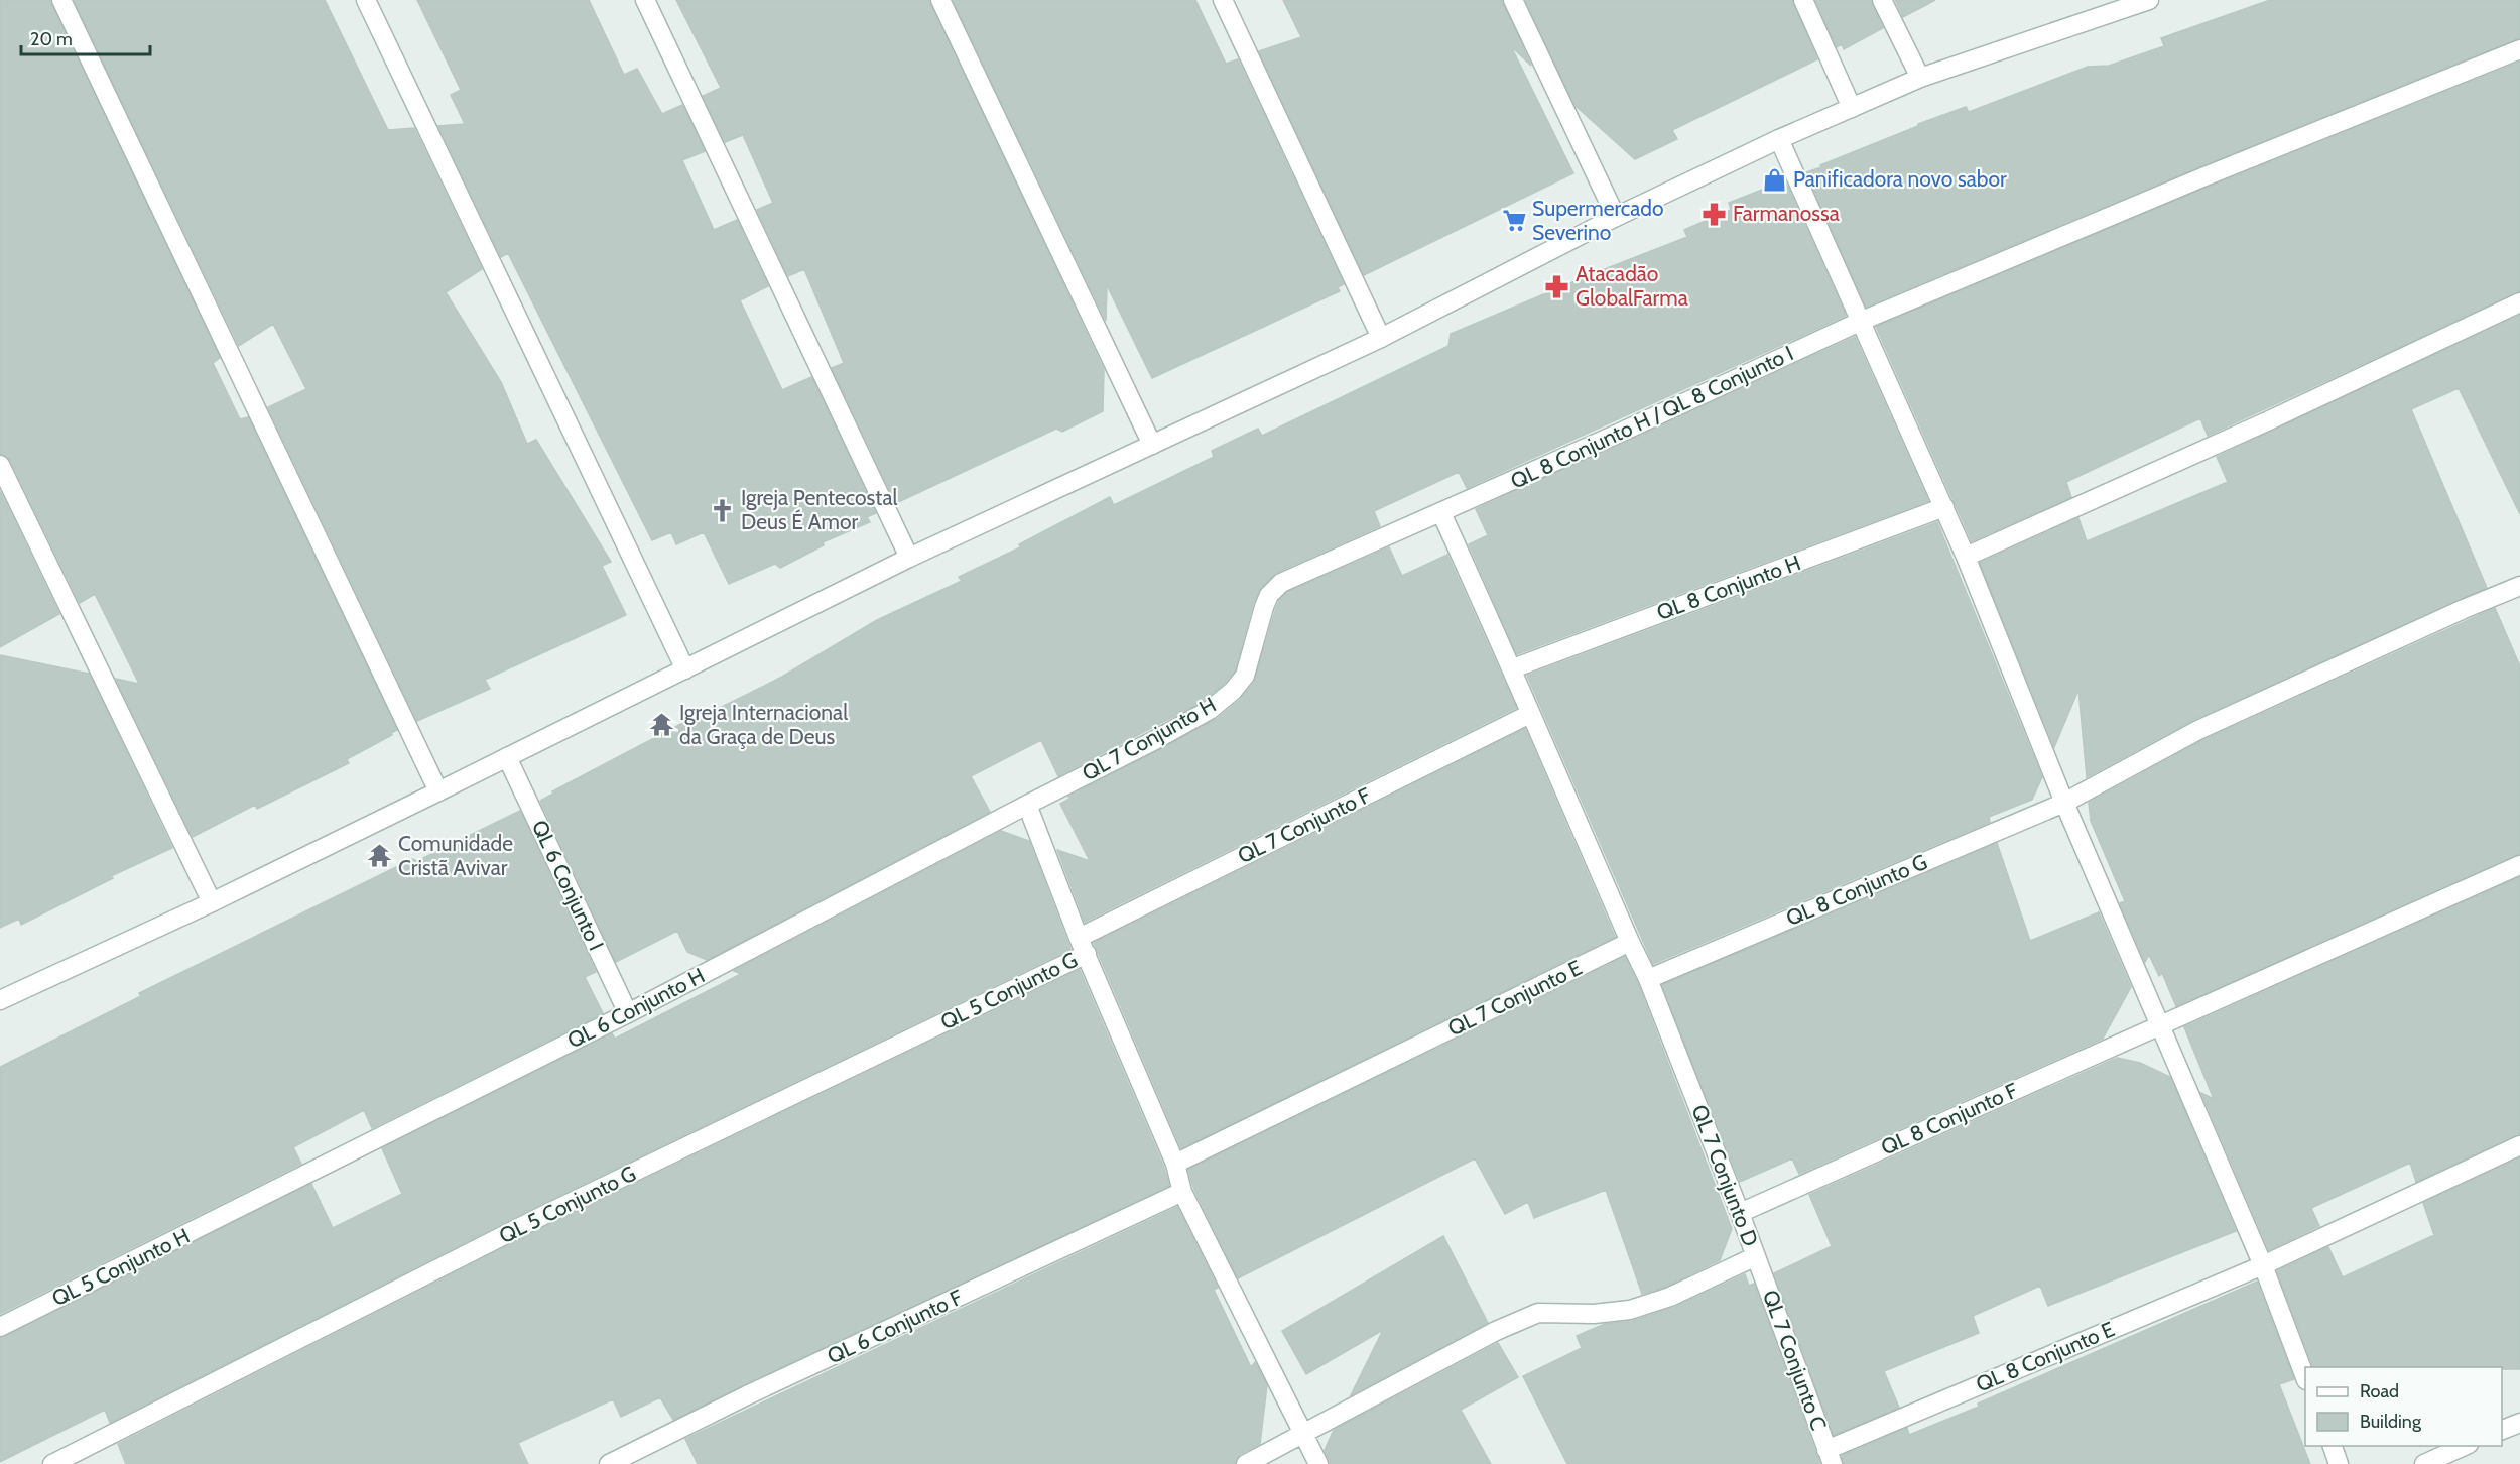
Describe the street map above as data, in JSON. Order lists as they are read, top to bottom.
{
  "streets": {
    "street": [
      "QL 8 Conjunto H / QL 8 Conjunto I",
      "QL 8 Conjunto H",
      "QL 7 Conjunto H",
      "QL 7 Conjunto F",
      "QL 6 Conjunto I",
      "QL 8 Conjunto G",
      "QL 5 Conjunto G",
      "QL 7 Conjunto E",
      "QL 6 Conjunto H",
      "QL 8 Conjunto F",
      "QL 7 Conjunto D",
      "QL 5 Conjunto H",
      "QL 6 Conjunto F",
      "QL 8 Conjunto E",
      "QL 7 Conjunto C"
    ]
  },
  "crossings": [
    ["QL 8 Conjunto H / QL 8 Conjunto I", "QL 7 Conjunto H"],
    ["QL 7 Conjunto H", "QL 6 Conjunto H"],
    ["QL 7 Conjunto F", "QL 5 Conjunto G"],
    ["QL 6 Conjunto I", "QL 6 Conjunto H"],
    ["QL 8 Conjunto G", "QL 7 Conjunto D"],
    ["QL 7 Conjunto E", "QL 7 Conjunto D"],
    ["QL 6 Conjunto H", "QL 5 Conjunto H"],
    ["QL 8 Conjunto F", "QL 7 Conjunto D"],
    ["QL 7 Conjunto D", "QL 7 Conjunto C"],
    ["QL 8 Conjunto E", "QL 7 Conjunto C"]
  ],
  "places": {
    "shop": ["Panificadora novo sabor"],
    "pharmacy": ["Farmanossa", "Atacadão GlobalFarma"],
    "supermarket": ["Supermercado Severino"],
    "church": ["Igreja Pentecostal Deus É Amor"],
    "temple": ["Igreja Internacional da Graça de Deus", "Comunidade Cristã Avivar"]
  },
  "legend": ["Road", "Building"],
  "scale_bar": "20 m"
}
